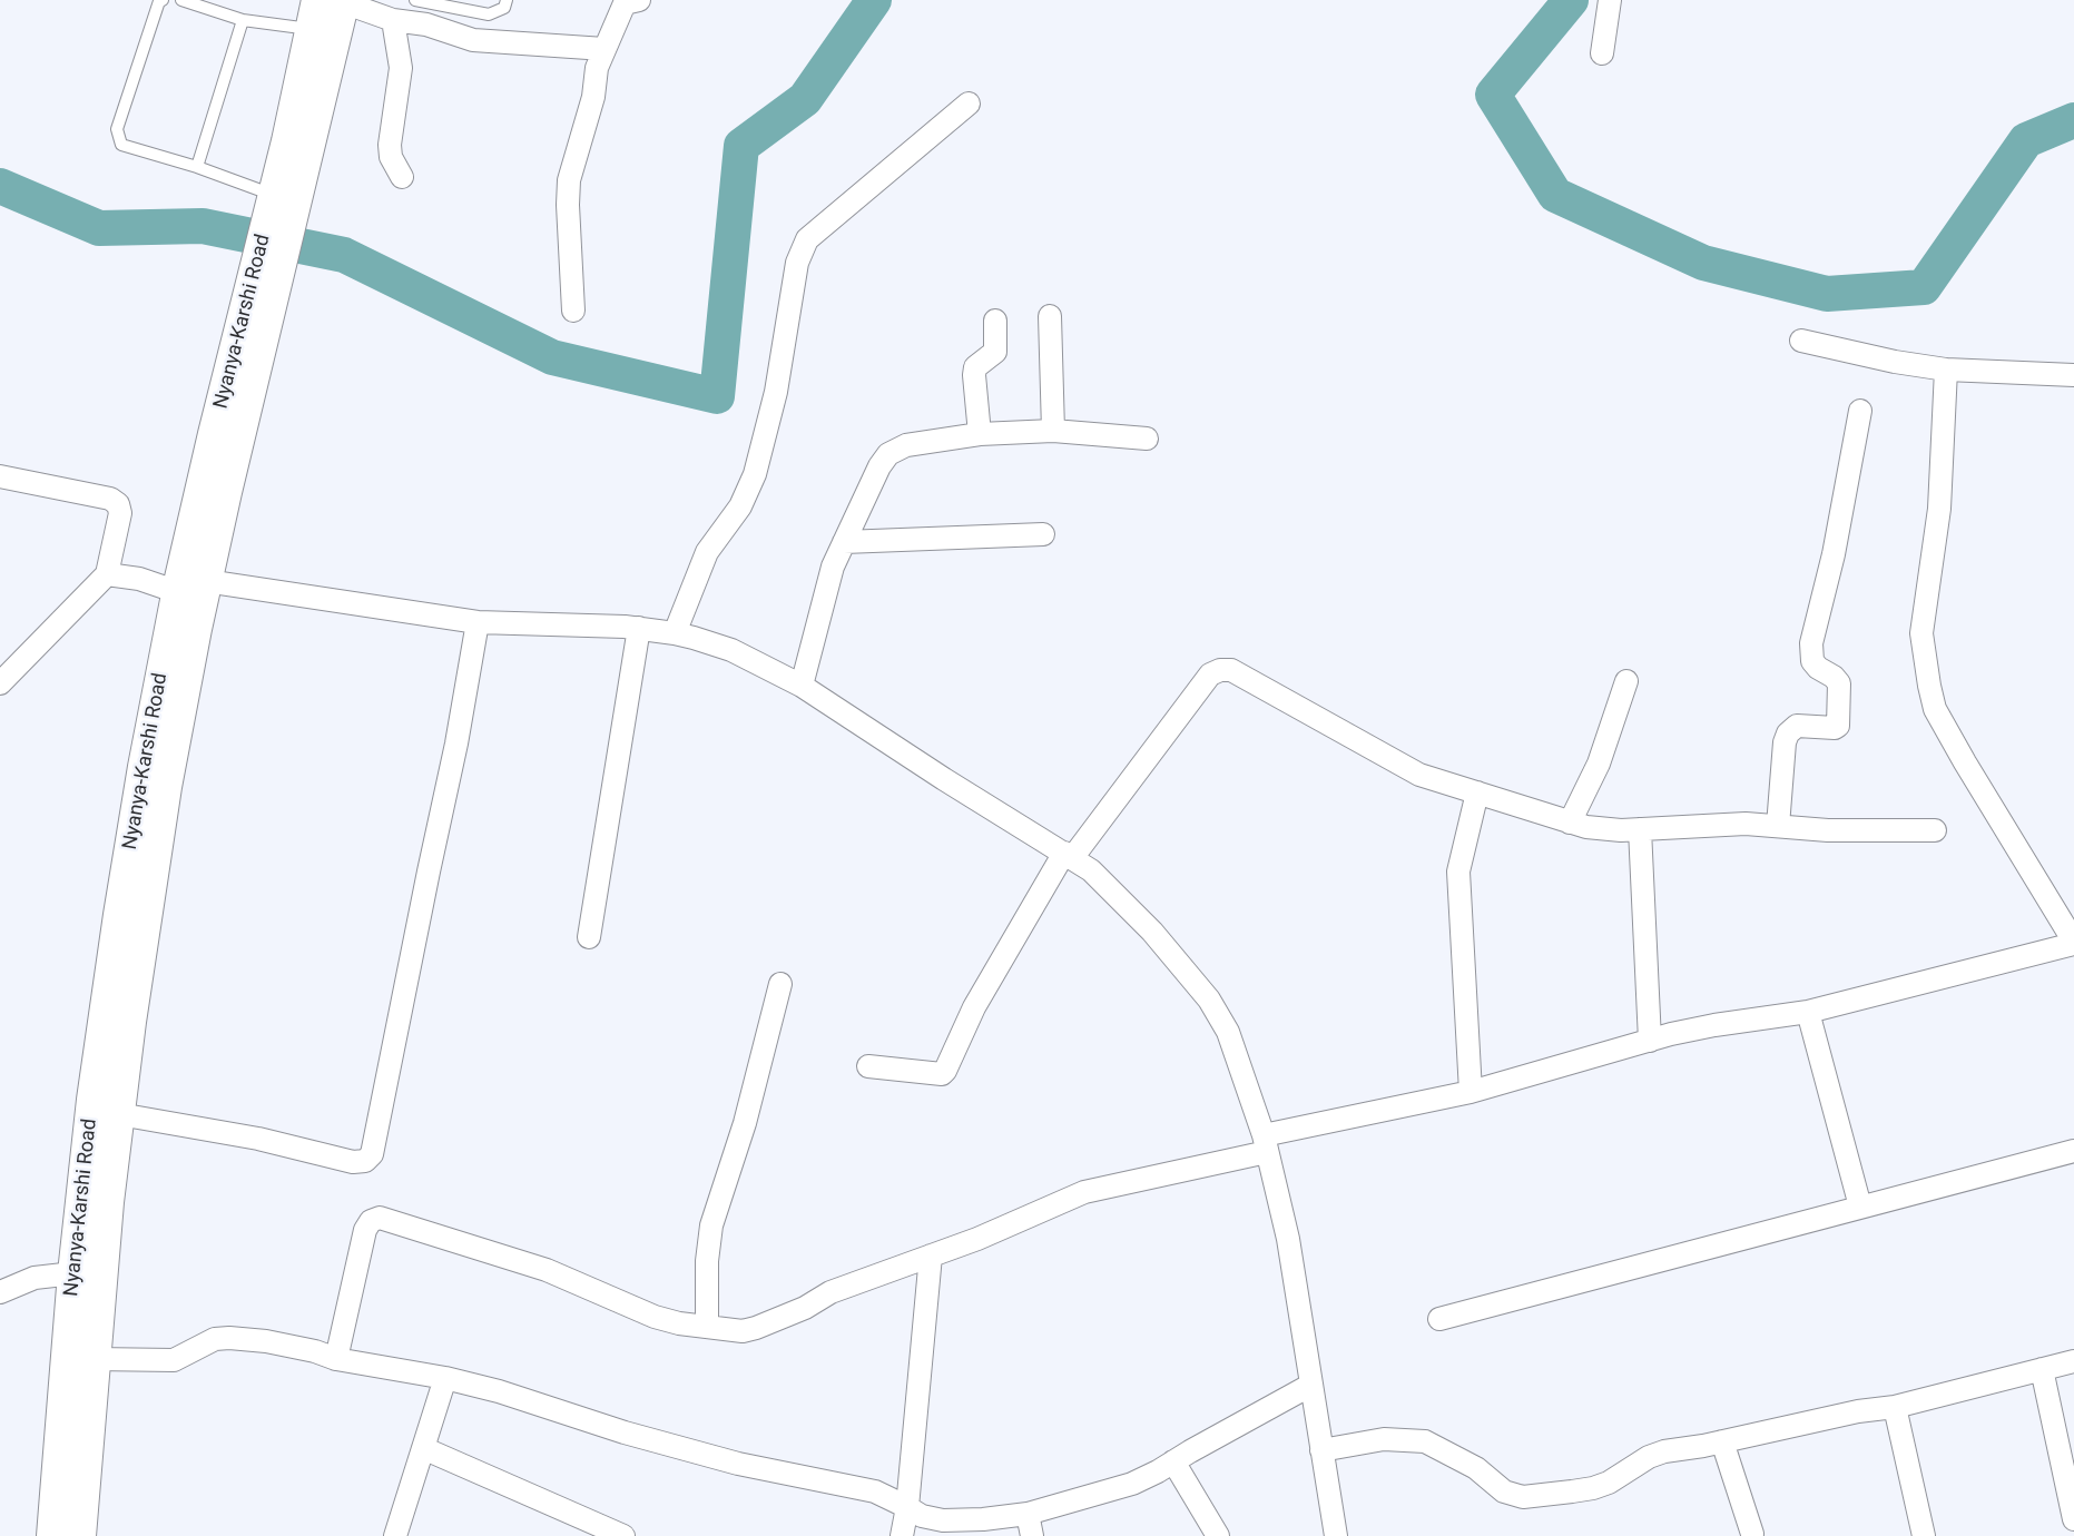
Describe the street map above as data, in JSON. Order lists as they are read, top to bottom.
{
  "streets": {
    "main road": ["Nyanya-Karshi Road"]
  }
}
